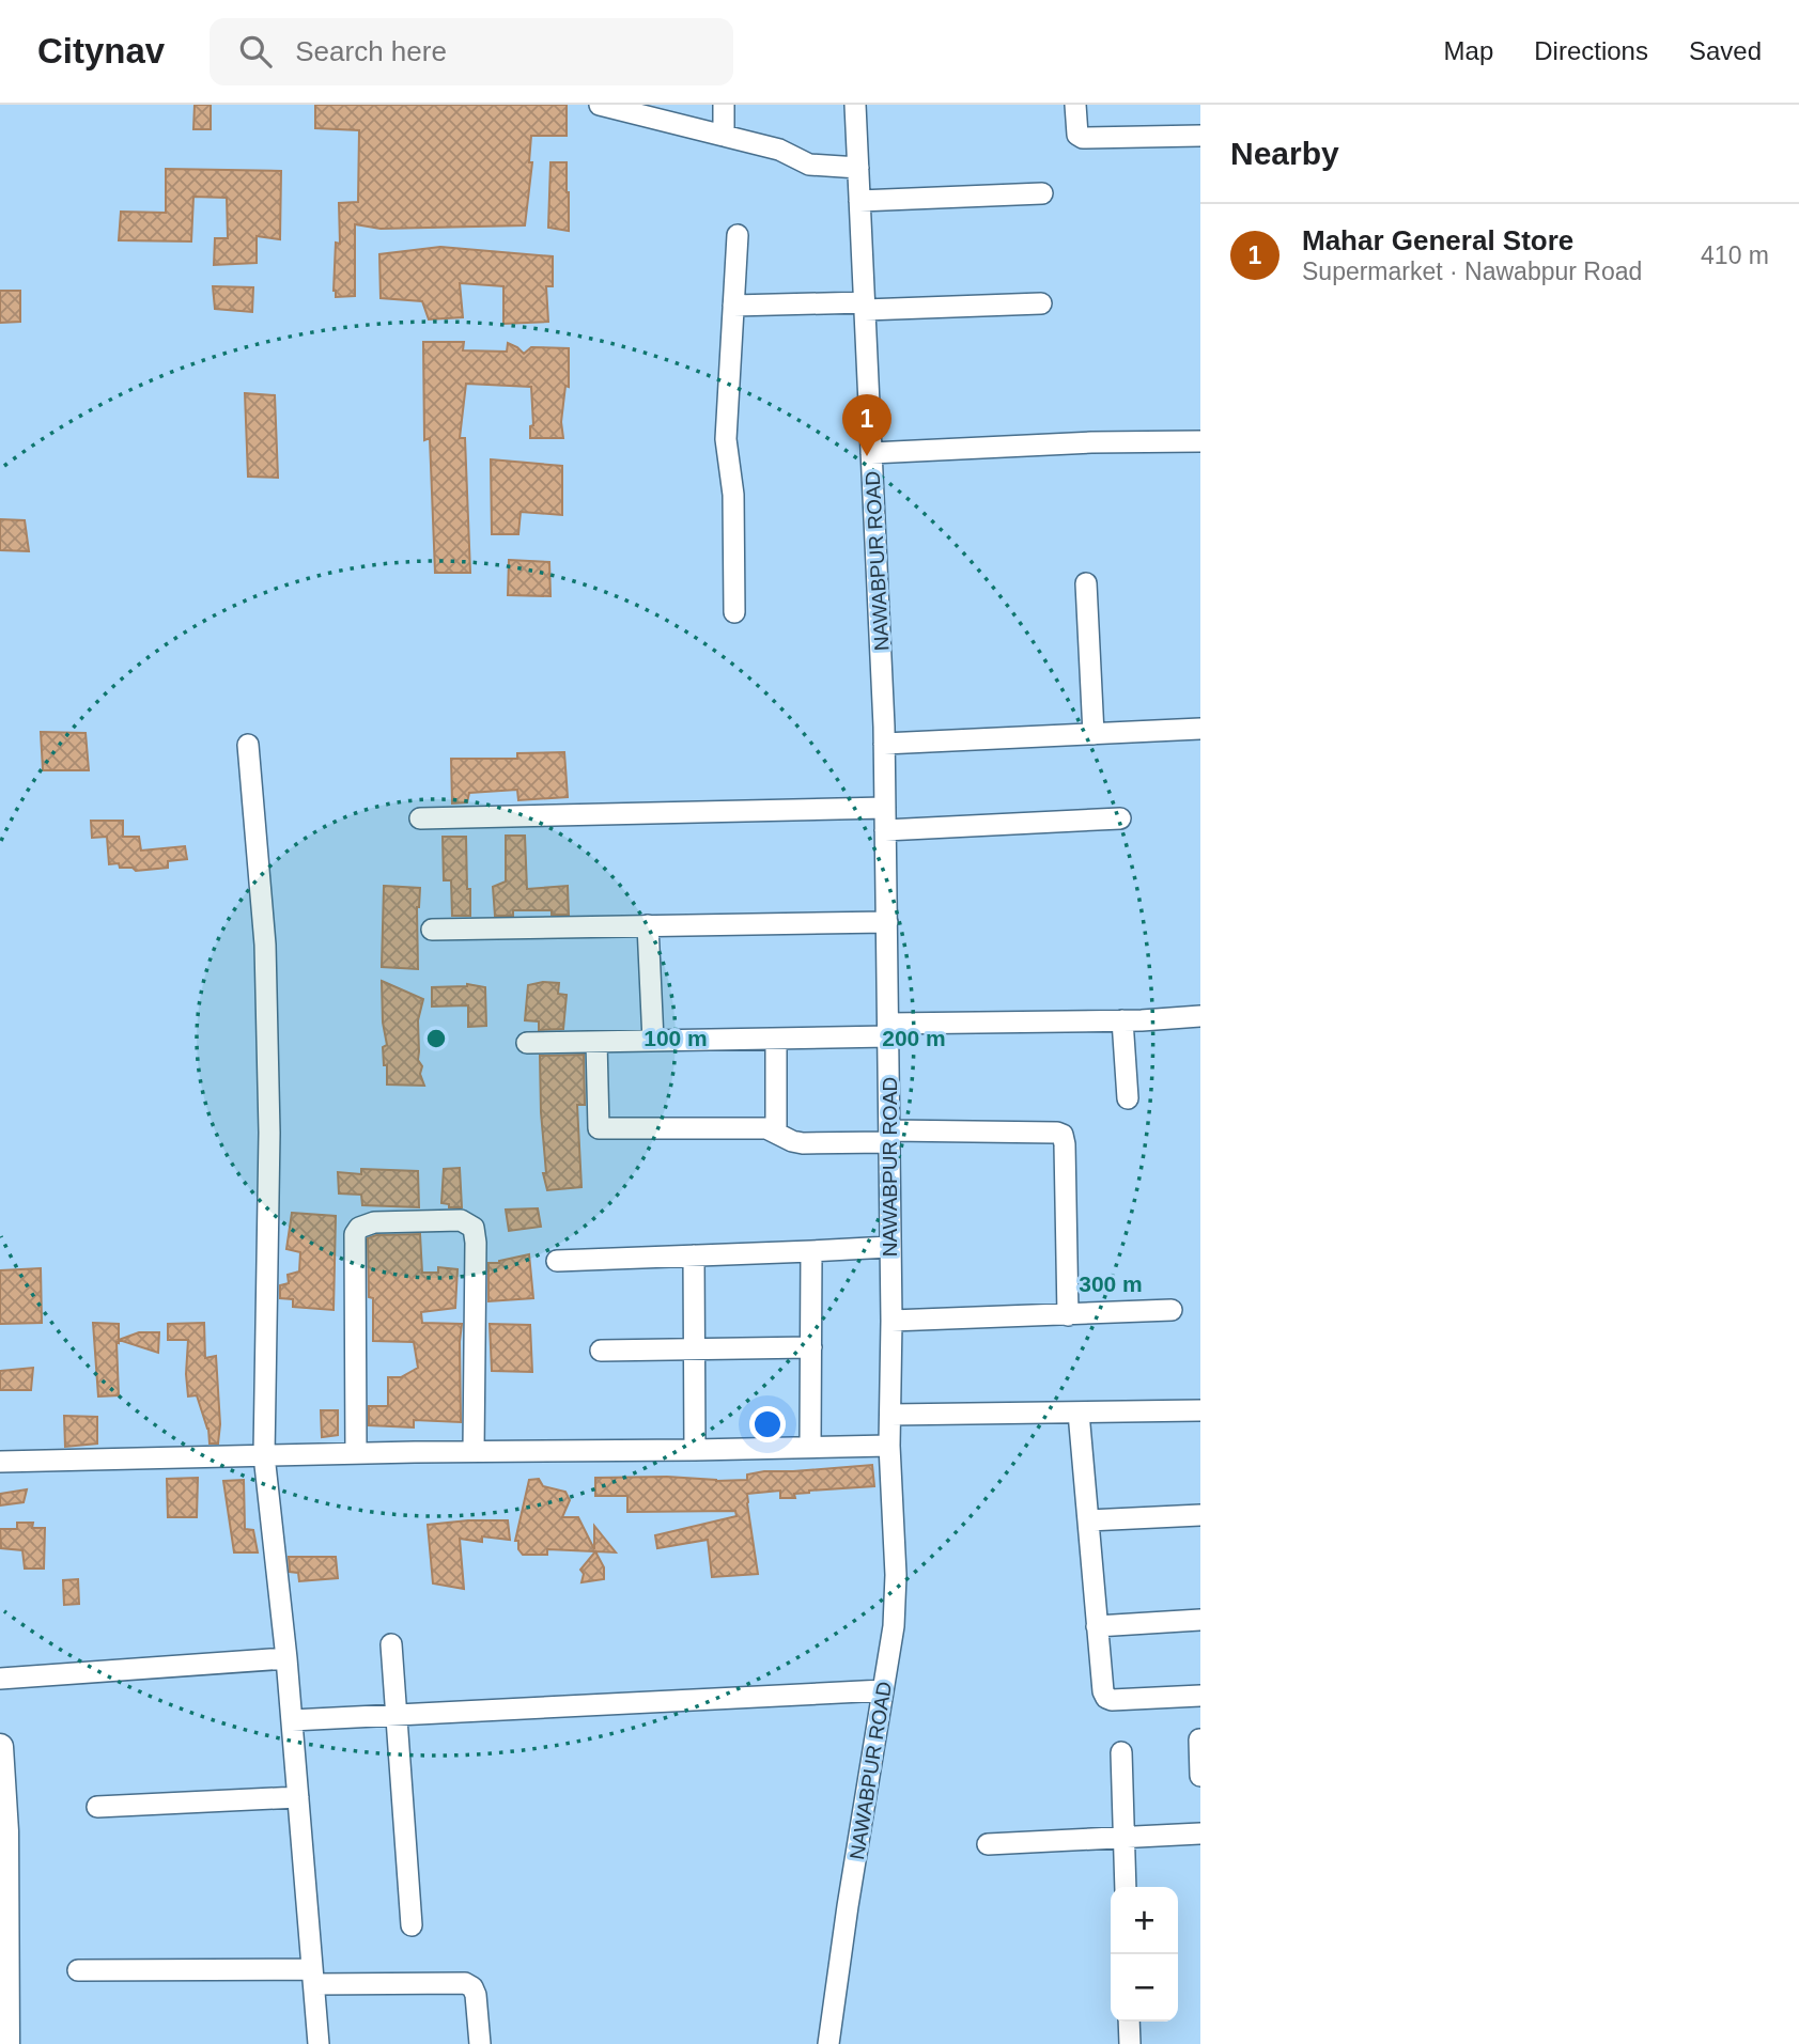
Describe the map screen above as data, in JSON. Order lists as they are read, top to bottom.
{
  "streets": {
    "street": ["NAWABPUR ROAD"]
  },
  "page": {
    "header": "Citynav",
    "search": "Search here",
    "nav": ["Map", "Directions", "Saved"],
    "heading": "Nearby",
    "list": [
      {
        "mark": "1",
        "name": "Mahar General Store",
        "note": "Supermarket · Nawabpur Road",
        "value": "410 m"
      }
    ],
    "pins": "1",
    "map_buttons": ["+", "−"]
  },
  "rings": ["100 m", "200 m", "300 m"]
}
